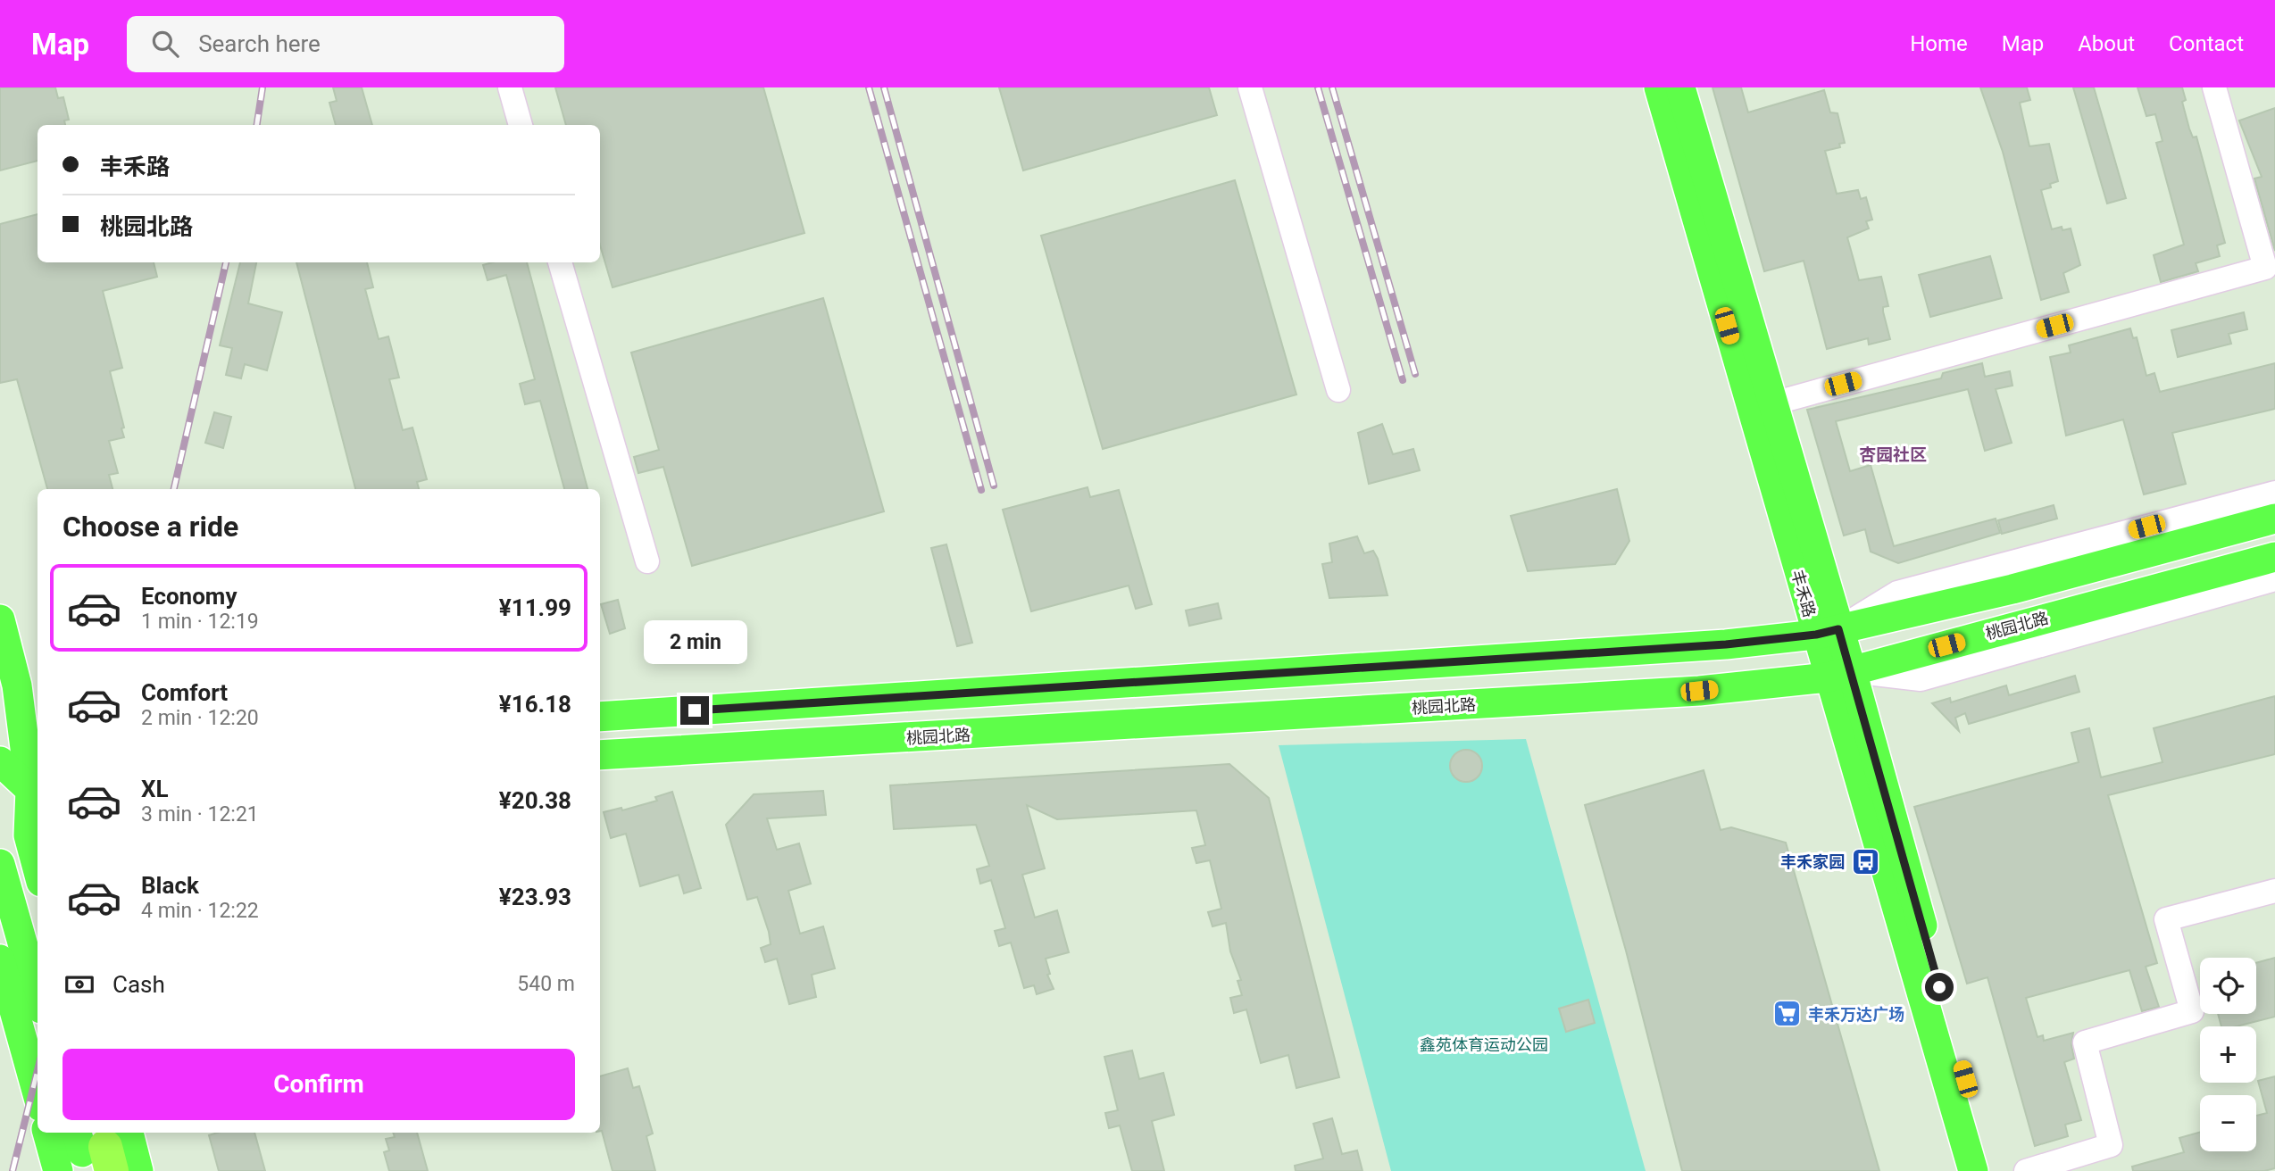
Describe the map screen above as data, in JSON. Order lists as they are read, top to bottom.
{
  "streets": {
    "main road": ["丰禾路", "桃园北路"]
  },
  "crossings": [
    ["丰禾路", "桃园北路"]
  ],
  "districts": ["杏园社区"],
  "parks": ["鑫苑体育运动公园"],
  "places": {
    "bus stop": ["丰禾家园"],
    "supermarket": ["丰禾万达广场"]
  },
  "page": {
    "header": "Map",
    "search": "Search here",
    "nav": [
      "Home",
      "Map",
      "About",
      "Contact"
    ],
    "banner": ["丰禾路", "桃园北路"],
    "heading": "Choose a ride",
    "list": [
      {
        "name": "Economy",
        "note": "1 min · 12:19",
        "value": "¥11.99"
      },
      {
        "name": "Comfort",
        "note": "2 min · 12:20",
        "value": "¥16.18"
      },
      {
        "name": "XL",
        "note": "3 min · 12:21",
        "value": "¥20.38"
      },
      {
        "name": "Black",
        "note": "4 min · 12:22",
        "value": "¥23.93"
      }
    ],
    "bubble": "2 min",
    "pay": ["Cash", "540 m"],
    "map_buttons": ["+", "−"],
    "buttons": "Confirm"
  }
}
